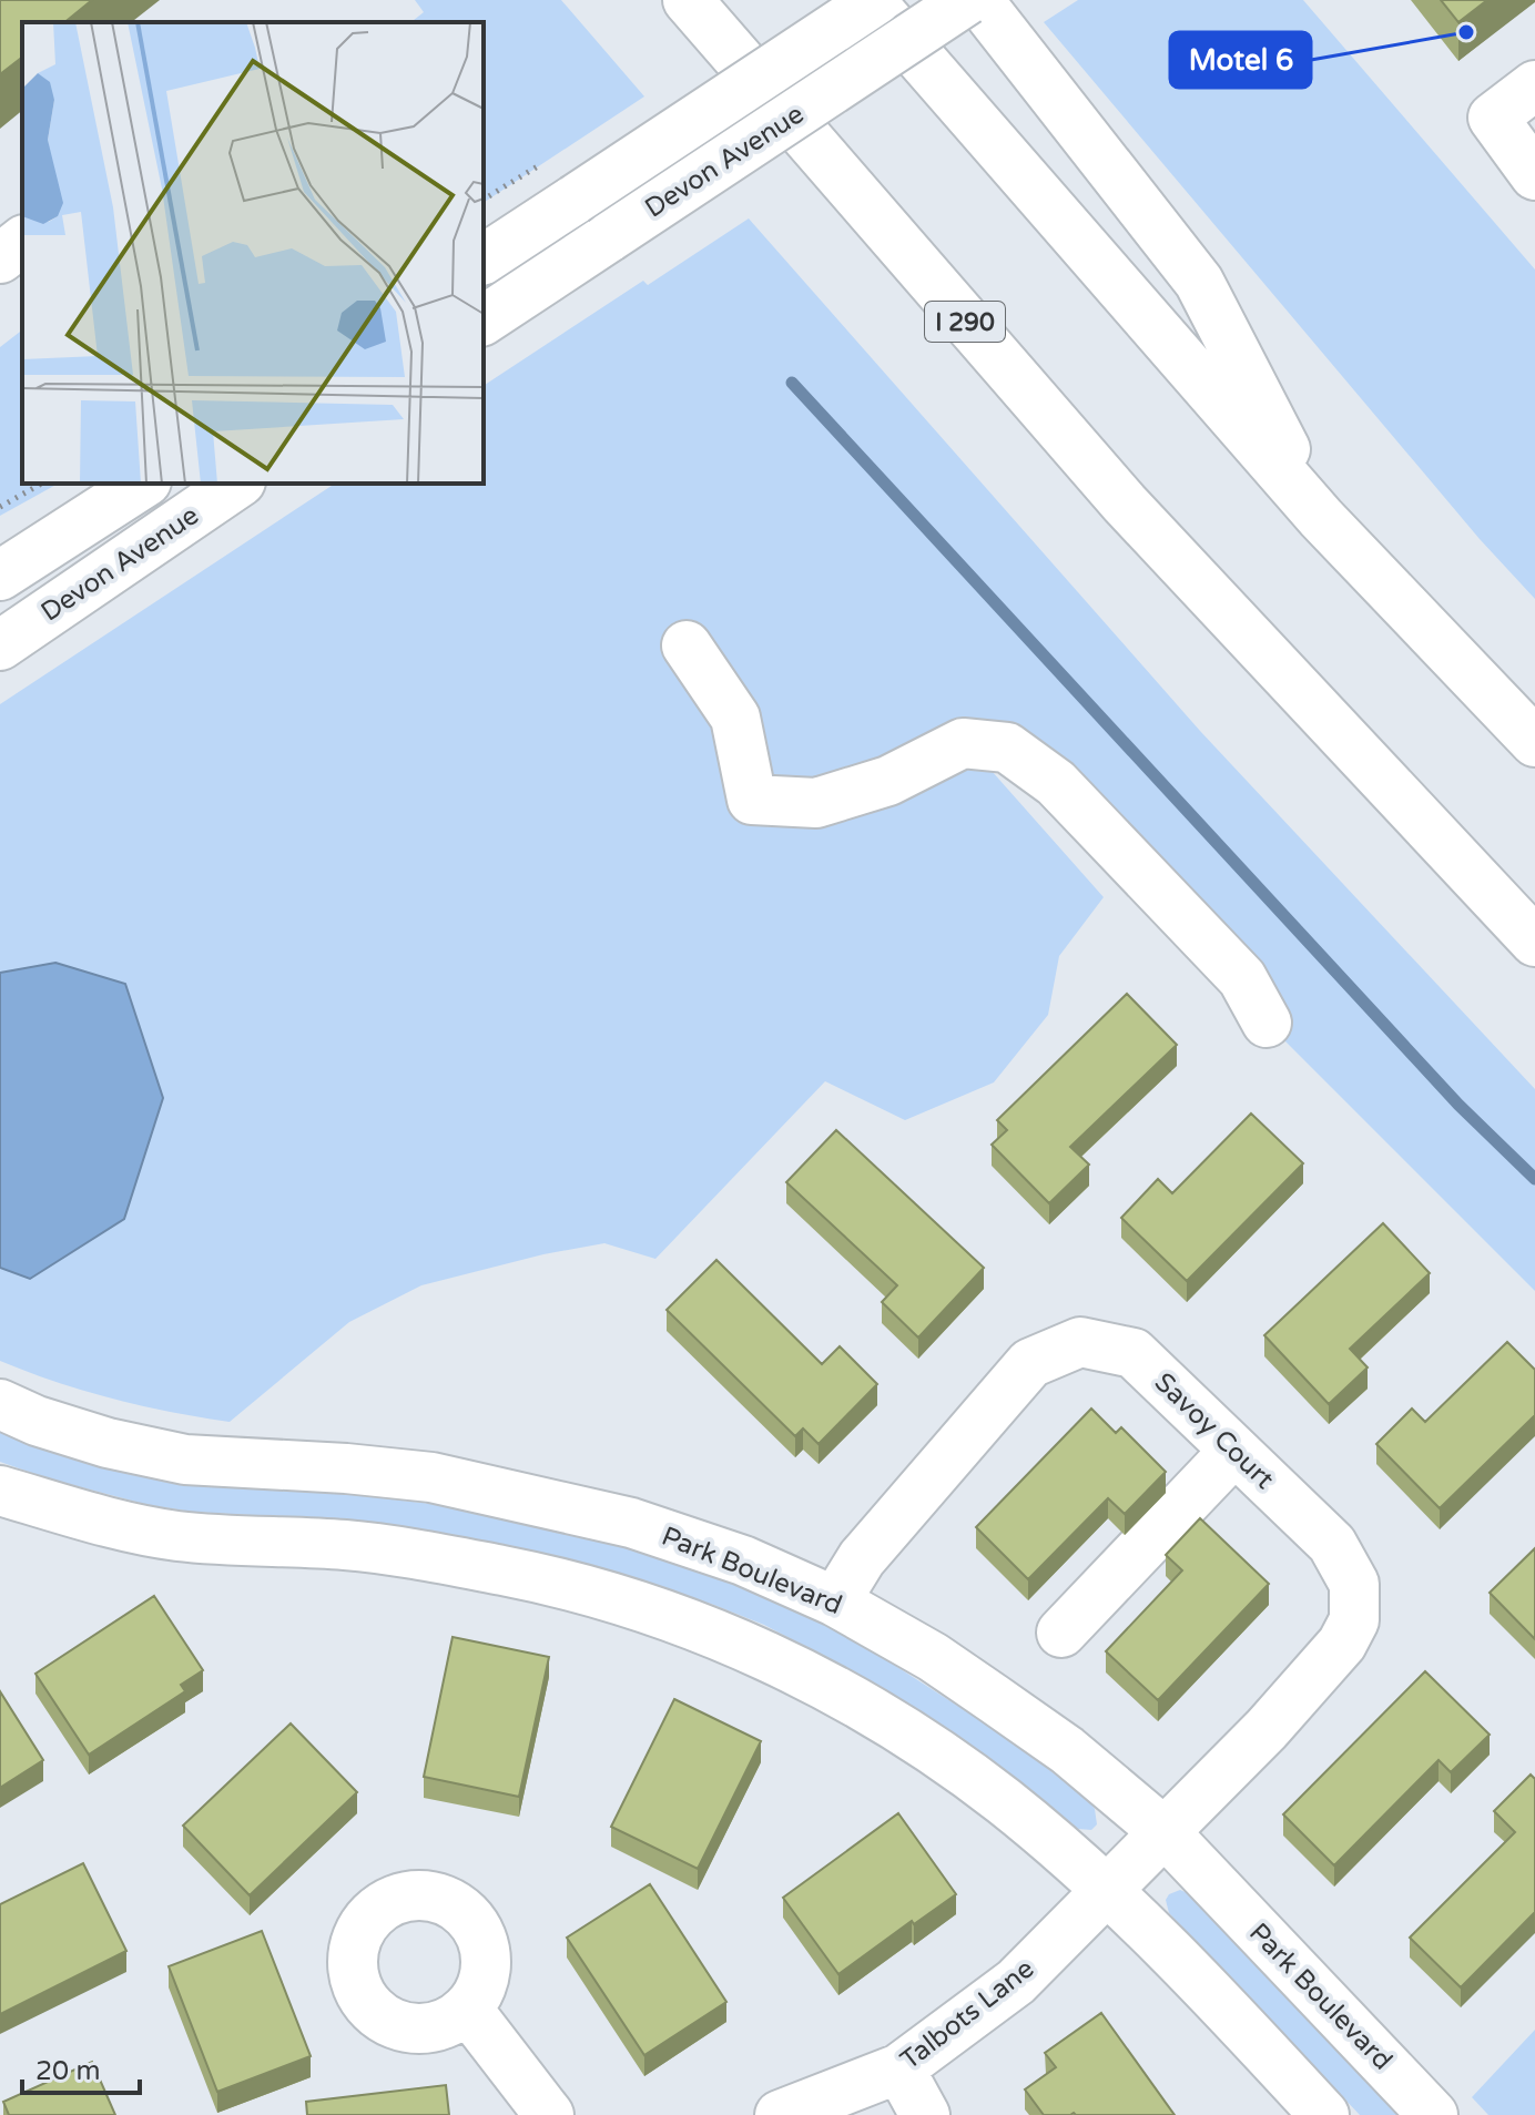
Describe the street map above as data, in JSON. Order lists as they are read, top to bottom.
{
  "streets": {
    "main road": [
      "Devon Avenue",
      "I 290",
      "Savoy Court",
      "Park Boulevard",
      "Talbots Lane"
    ]
  },
  "crossings": [
    ["Savoy Court", "Park Boulevard"],
    ["Savoy Court", "Talbots Lane"],
    ["Park Boulevard", "Talbots Lane"]
  ],
  "places": ["Motel 6"],
  "scale_bar": "20 m"
}
